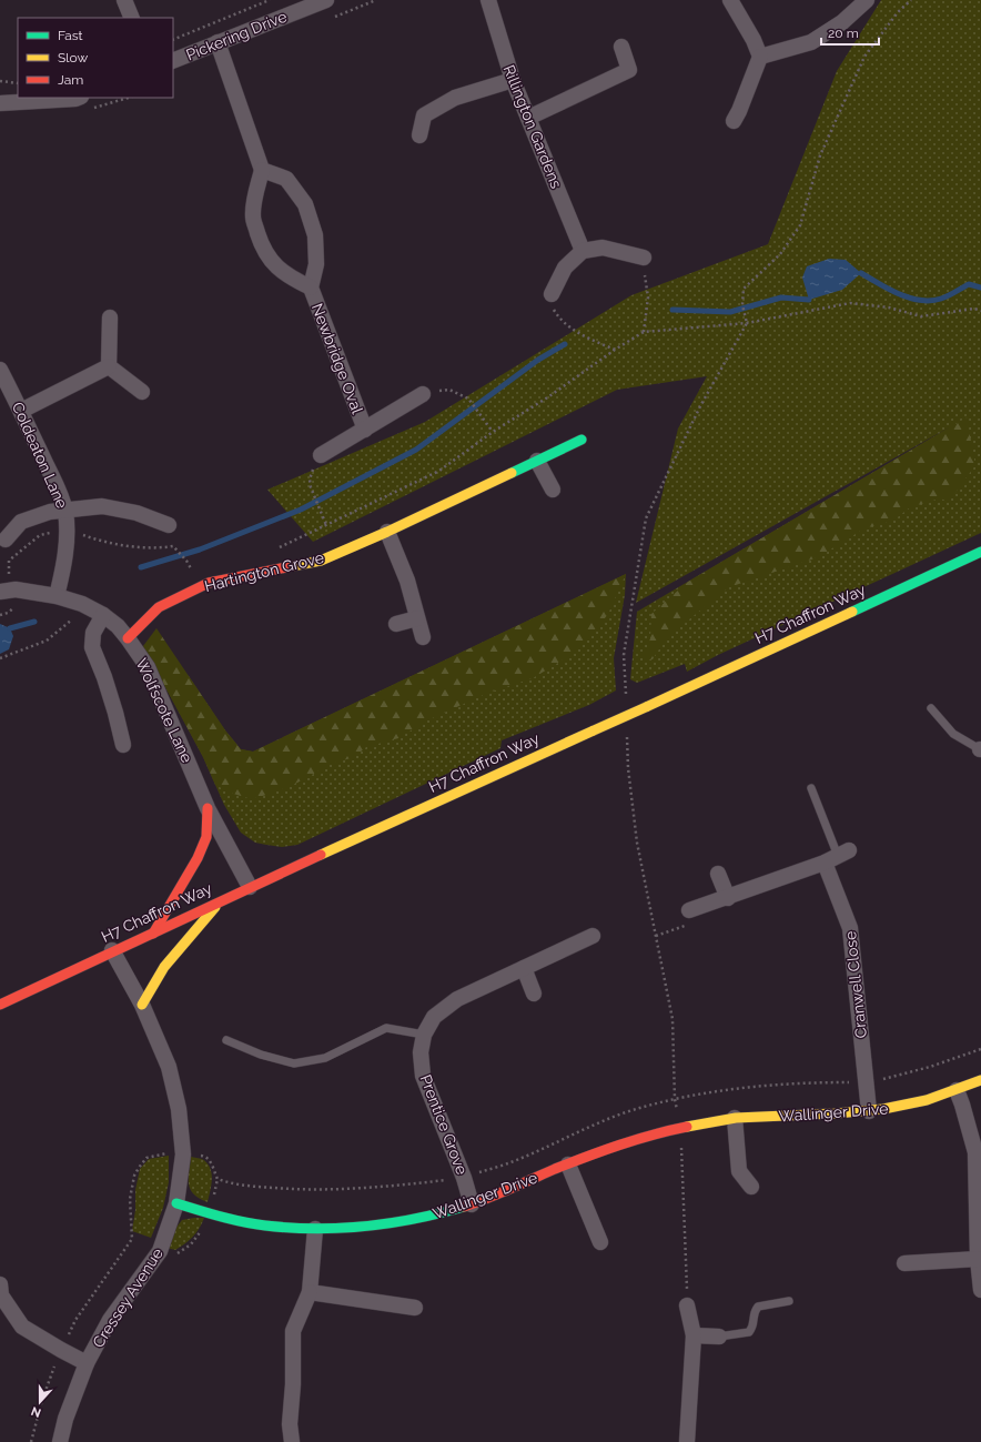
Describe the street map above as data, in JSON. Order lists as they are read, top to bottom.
{
  "streets": {
    "street": [
      "Pickering Drive",
      "Rillington Gardens",
      "Newbridge Oval",
      "Coldeaton Lane",
      "Hartington Grove",
      "H7 Chaffron Way",
      "Wolfscote Lane",
      "Cranwell Close",
      "Wallinger Drive",
      "Prentice Grove",
      "Cressey Avenue"
    ]
  },
  "crossings": [
    ["Coldeaton Lane", "Wolfscote Lane"],
    ["Hartington Grove", "Wolfscote Lane"],
    ["H7 Chaffron Way", "Wolfscote Lane"],
    ["H7 Chaffron Way", "Cressey Avenue"],
    ["Cranwell Close", "Wallinger Drive"],
    ["Wallinger Drive", "Prentice Grove"],
    ["Wallinger Drive", "Cressey Avenue"]
  ],
  "legend": ["Fast", "Slow", "Jam"],
  "scale_bar": "20 m",
  "north": "bottom"
}
